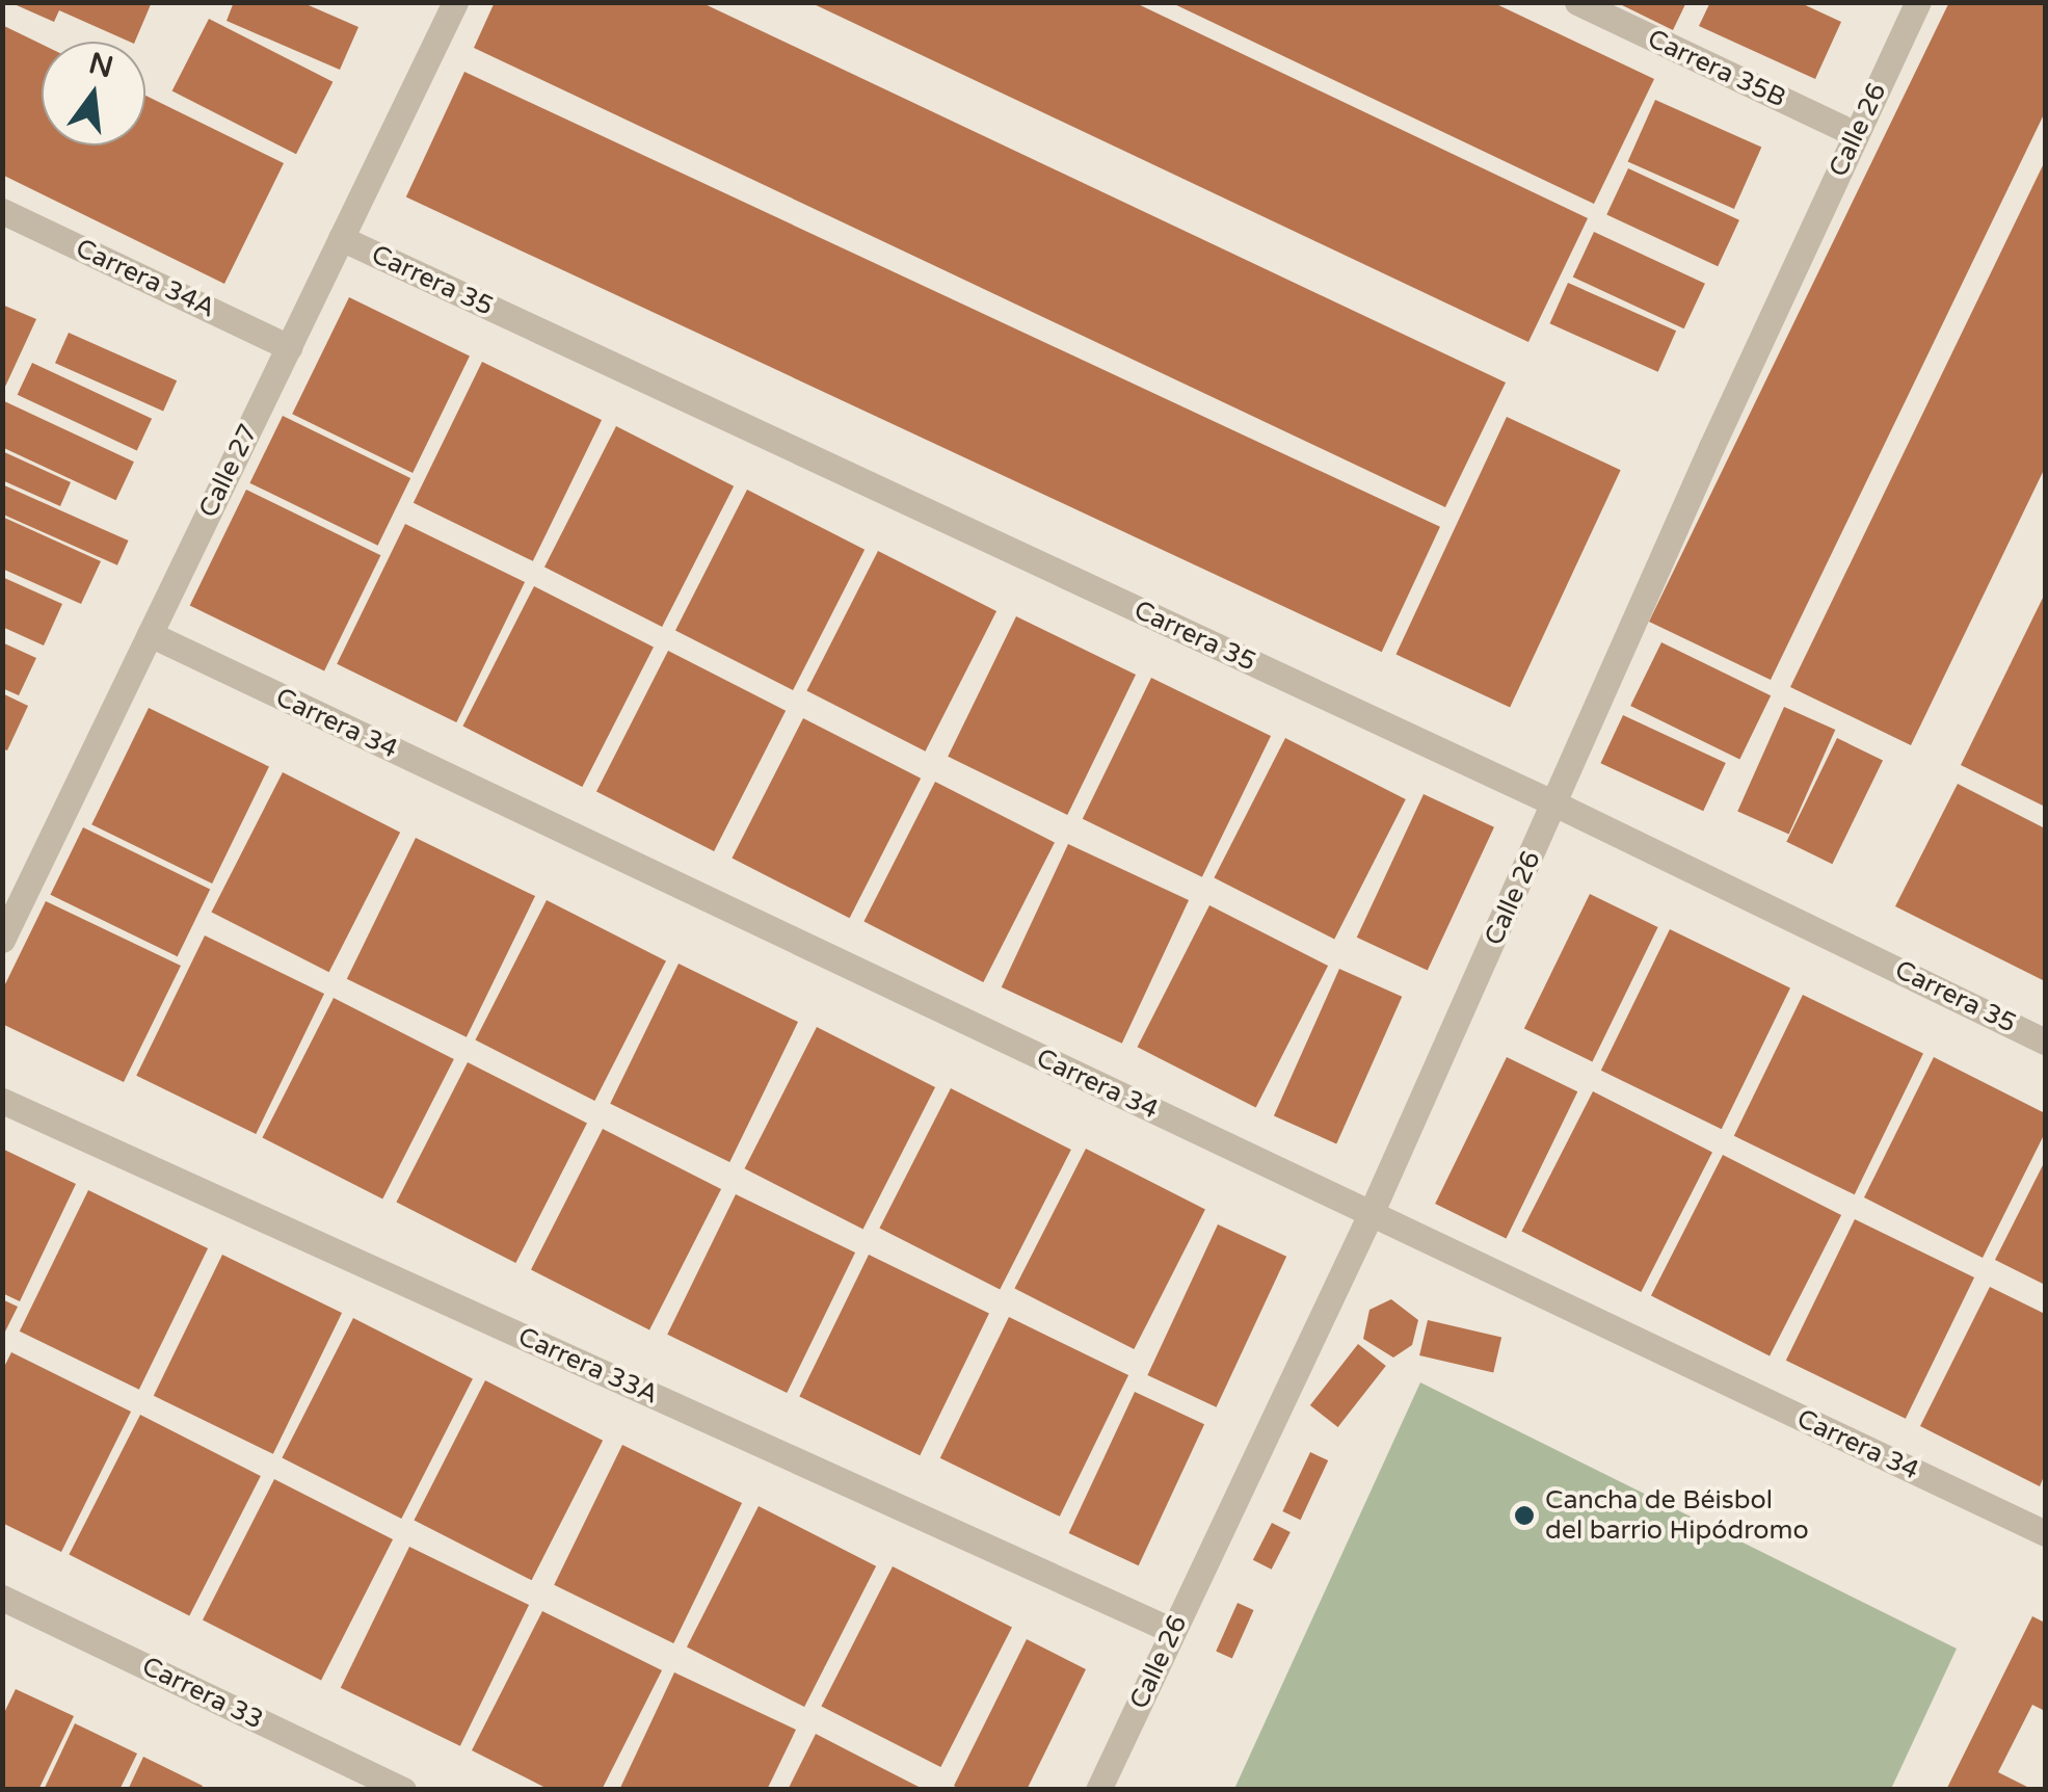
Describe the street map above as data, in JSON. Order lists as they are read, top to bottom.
{
  "streets": {
    "street": [
      "Carrera 35B",
      "Calle 26",
      "Carrera 34A",
      "Carrera 35",
      "Calle 27",
      "Carrera 34",
      "Carrera 33A",
      "Carrera 33"
    ]
  },
  "crossings": [
    ["Carrera 35B", "Calle 26"],
    ["Calle 26", "Carrera 35"],
    ["Calle 26", "Carrera 34"],
    ["Calle 26", "Carrera 33A"],
    ["Carrera 34A", "Calle 27"],
    ["Carrera 35", "Calle 27"],
    ["Calle 27", "Carrera 34"]
  ],
  "places": ["Cancha de Béisbol del barrio Hipódromo"],
  "north": "top"
}
